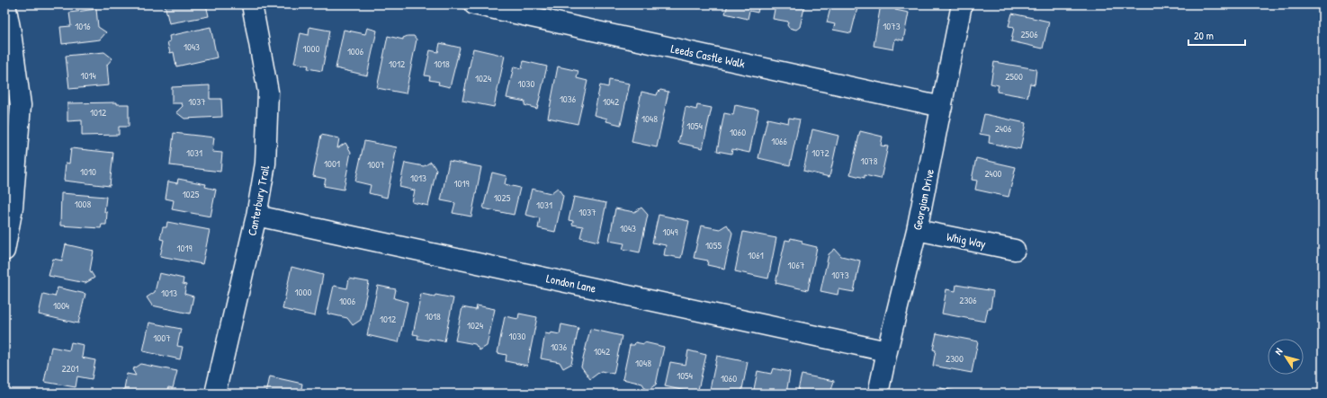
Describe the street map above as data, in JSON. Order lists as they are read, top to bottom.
{
  "streets": {
    "street": [
      "Leeds Castle Walk",
      "Georgian Drive",
      "Canterbury Trail",
      "Whig Way",
      "London Lane"
    ]
  },
  "crossings": [
    ["Leeds Castle Walk", "Georgian Drive"],
    ["Georgian Drive", "Whig Way"],
    ["Georgian Drive", "London Lane"],
    ["Canterbury Trail", "London Lane"]
  ],
  "house_numbers": [
    "1016",
    "1073",
    "2506",
    "1043",
    "1000",
    "1006",
    "1012",
    "1018",
    "1014",
    "2500",
    "1024",
    "1030",
    "1036",
    "1037",
    "1042",
    "1012",
    "1048",
    "1054",
    "2406",
    "1060",
    "1066",
    "1031",
    "1072",
    "1078",
    "1001",
    "1007",
    "1010",
    "2400",
    "1013",
    "1019",
    "1025",
    "1025",
    "1008",
    "1031",
    "1037",
    "1043",
    "1049",
    "1055",
    "1019",
    "1061",
    "1067",
    "1073",
    "1000",
    "1013",
    "2306",
    "1006",
    "1004",
    "1018",
    "1012",
    "1024",
    "1030",
    "1007",
    "1036",
    "1042",
    "2300",
    "1048",
    "2201",
    "1054",
    "1060"
  ],
  "scale_bar": "20 m",
  "north": "top left"
}
